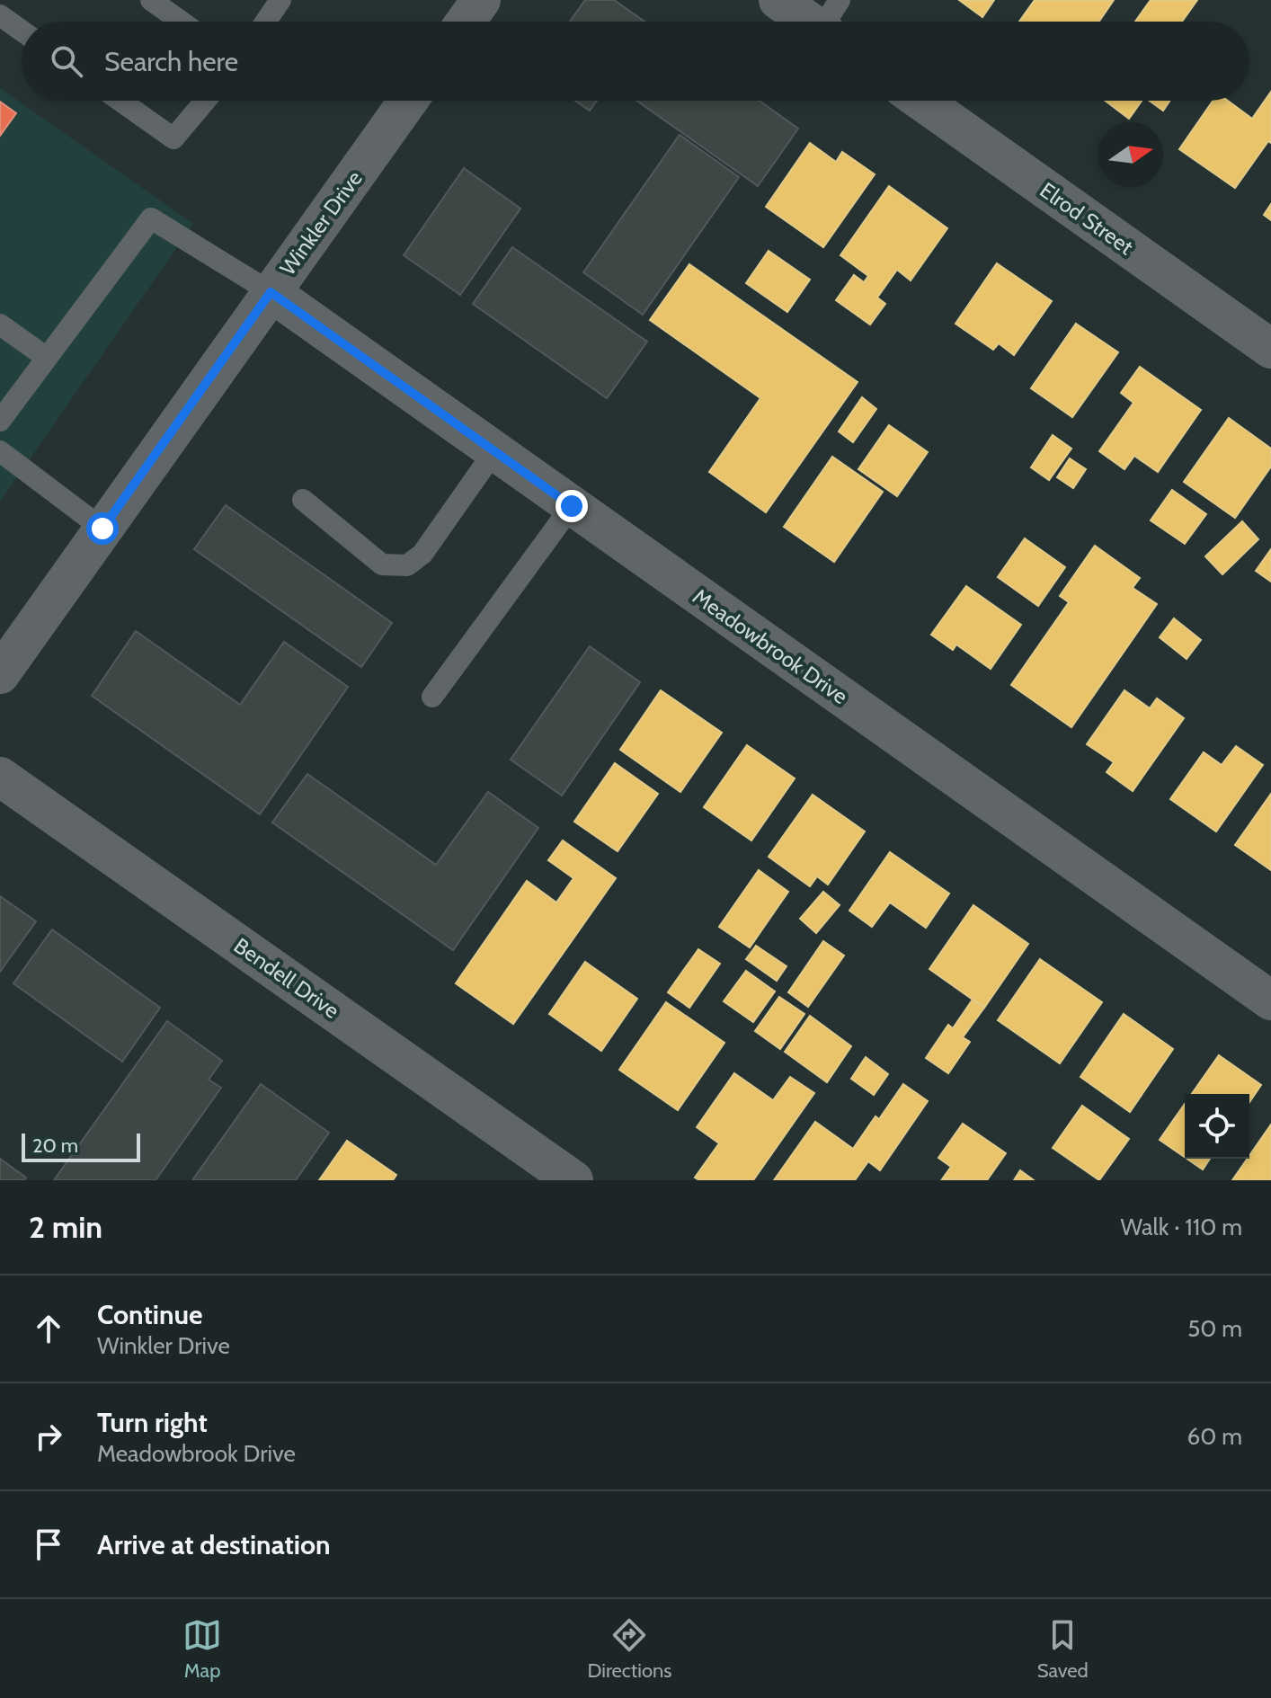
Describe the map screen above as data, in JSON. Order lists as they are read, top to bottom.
{
  "streets": {
    "street": [
      "Elrod Street",
      "Winkler Drive",
      "Meadowbrook Drive",
      "Bendell Drive"
    ]
  },
  "crossings": [
    ["Winkler Drive", "Meadowbrook Drive"]
  ],
  "scale_bar": "20 m",
  "north": "right",
  "page": {
    "search": "Search here",
    "scale": "20 m",
    "heading": ["2 min", "Walk · 110 m"],
    "list": [
      ["Continue", "Winkler Drive", "50 m"],
      ["Turn right", "Meadowbrook Drive", "60 m"],
      "Arrive at destination"
    ],
    "nav": ["Map", "Directions", "Saved"]
  }
}
